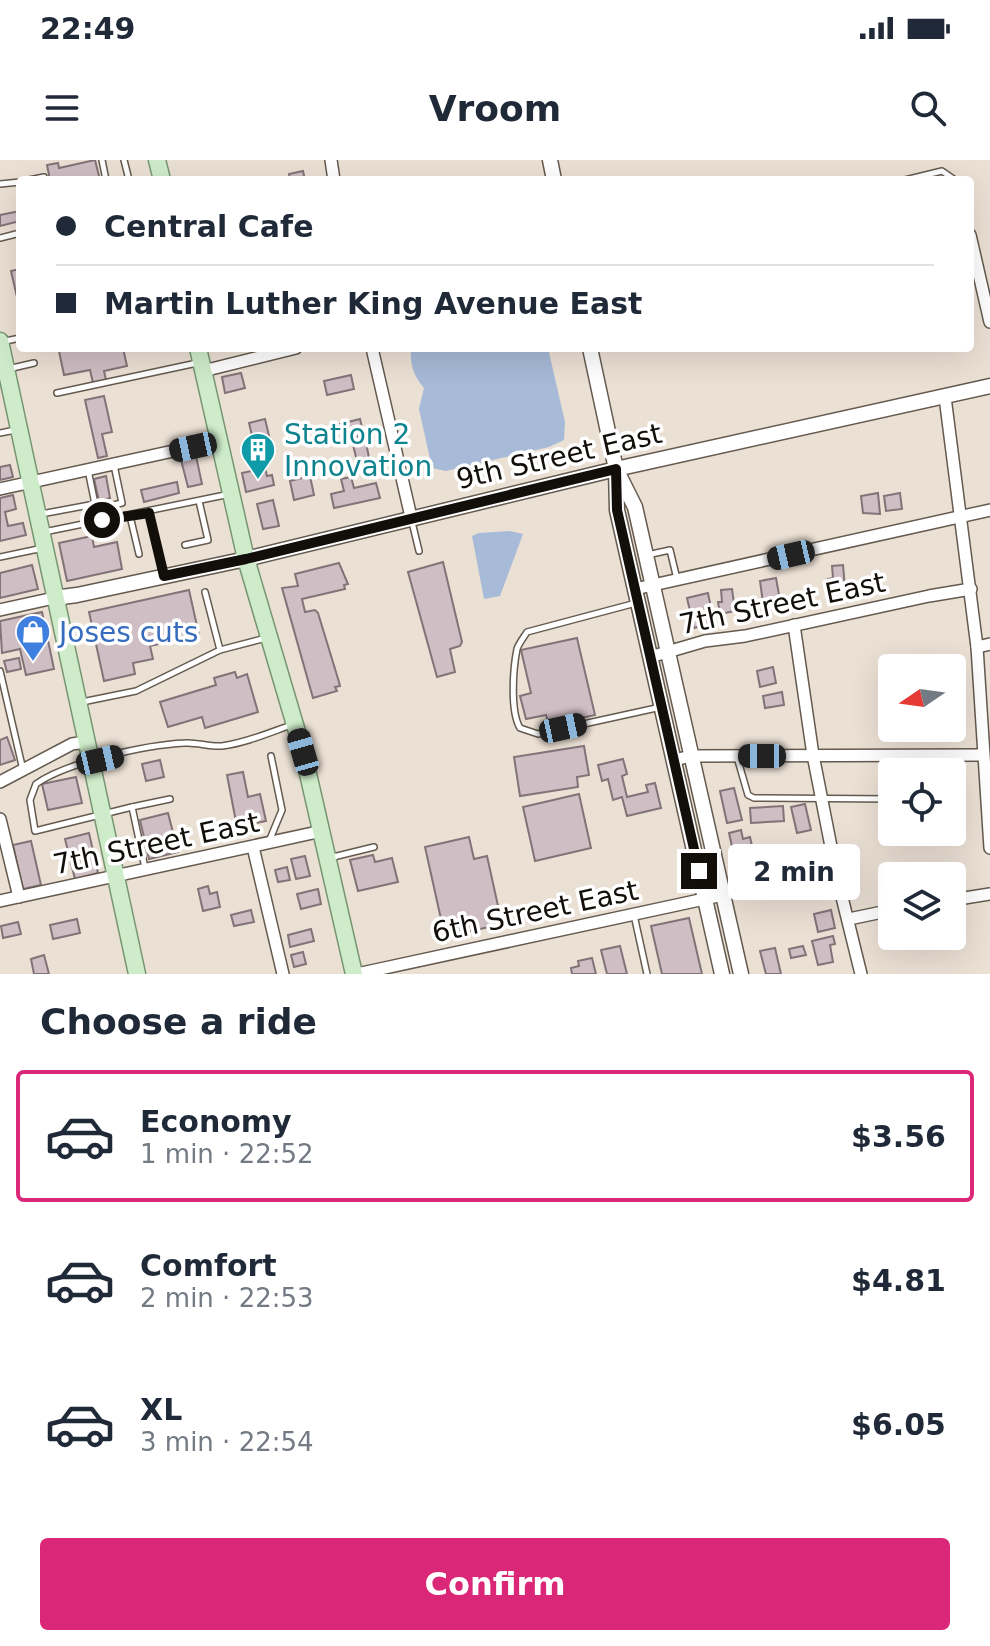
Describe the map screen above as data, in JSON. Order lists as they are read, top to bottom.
{
  "streets": {
    "street": ["9th Street East", "7th Street East", "6th Street East"]
  },
  "places": {
    "building": ["Station 2 Innovation"],
    "shop": ["Joses cuts"]
  },
  "north": "left",
  "page": {
    "status": "22:49",
    "header": "Vroom",
    "banner": ["Central Cafe", "Martin Luther King Avenue East"],
    "bubble": "2 min",
    "heading": "Choose a ride",
    "list": [
      {
        "name": "Economy",
        "note": "1 min · 22:52",
        "value": "$3.56"
      },
      {
        "name": "Comfort",
        "note": "2 min · 22:53",
        "value": "$4.81"
      },
      {
        "name": "XL",
        "note": "3 min · 22:54",
        "value": "$6.05"
      }
    ],
    "buttons": "Confirm"
  }
}
